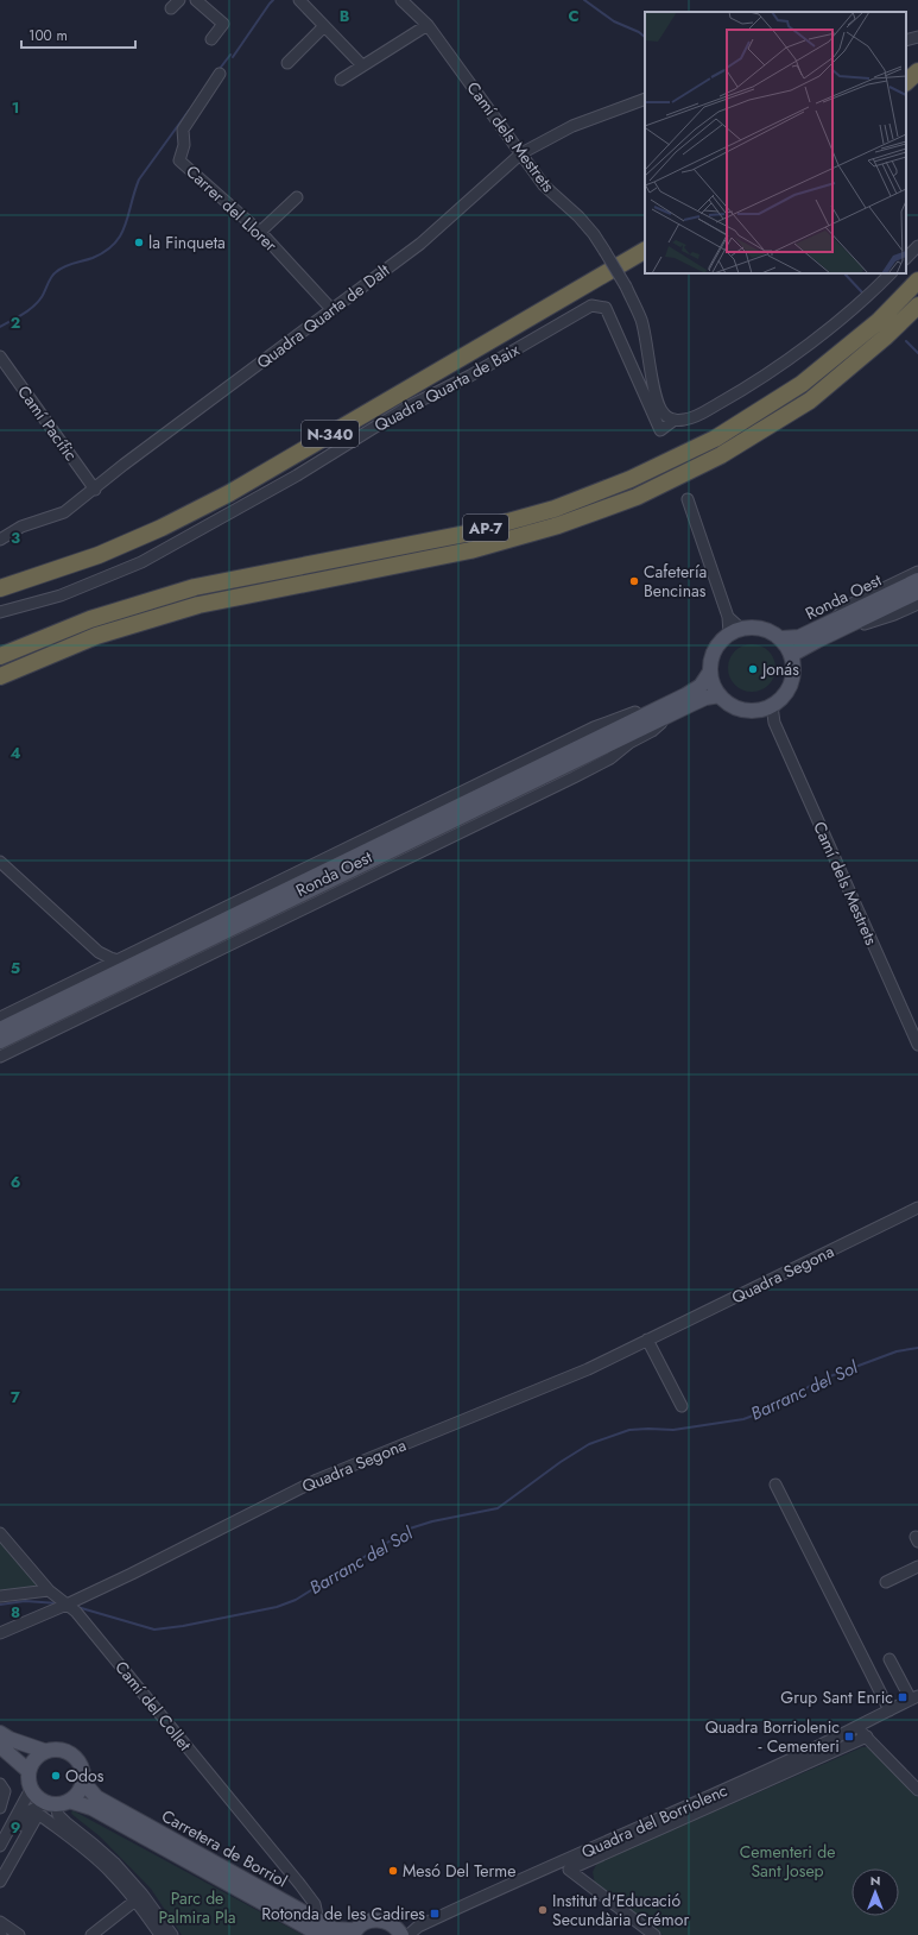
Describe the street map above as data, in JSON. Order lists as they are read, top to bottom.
{
  "streets": {
    "highway": ["N-340", "AP-7"],
    "main road": ["Ronda Oest", "Carretera de Borriol"],
    "street": [
      "Camí dels Mestrets",
      "Carrer del Llorer",
      "Quadra Quarta de Dalt",
      "Quadra Quarta de Baix",
      "Camí Pacífic",
      "Quadra Segona",
      "Camí del Collet",
      "Quadra del Borriolenc"
    ]
  },
  "crossings": [
    ["Camí dels Mestrets", "Quadra Quarta de Dalt"],
    ["Camí dels Mestrets", "Quadra Quarta de Baix"],
    ["Camí dels Mestrets", "Ronda Oest"],
    ["Carrer del Llorer", "Quadra Quarta de Dalt"],
    ["Quadra Quarta de Dalt", "Camí Pacífic"],
    ["Quadra Segona", "Camí del Collet"],
    ["Camí del Collet", "Carretera de Borriol"]
  ],
  "water": ["Barranc del Sol"],
  "parks": ["Cementeri de Sant Josep", "Parc de Palmira Pla"],
  "places": {
    "other": [
      "la Finqueta",
      "Cafetería Bencinas",
      "Jonás",
      "Odos",
      "Mesó Del Terme",
      "Institut d'Educació Secundària Crémor"
    ],
    "transit": ["Grup Sant Enric", "Quadra Borriolenic - Cementeri", "Rotonda de les Cadires"]
  },
  "scale_bar": "100 m",
  "north": "top",
  "grid": {
    "columns": ["B", "C"],
    "rows": [
      "1",
      "2",
      "3",
      "4",
      "5",
      "6",
      "7",
      "8",
      "9"
    ]
  }
}
